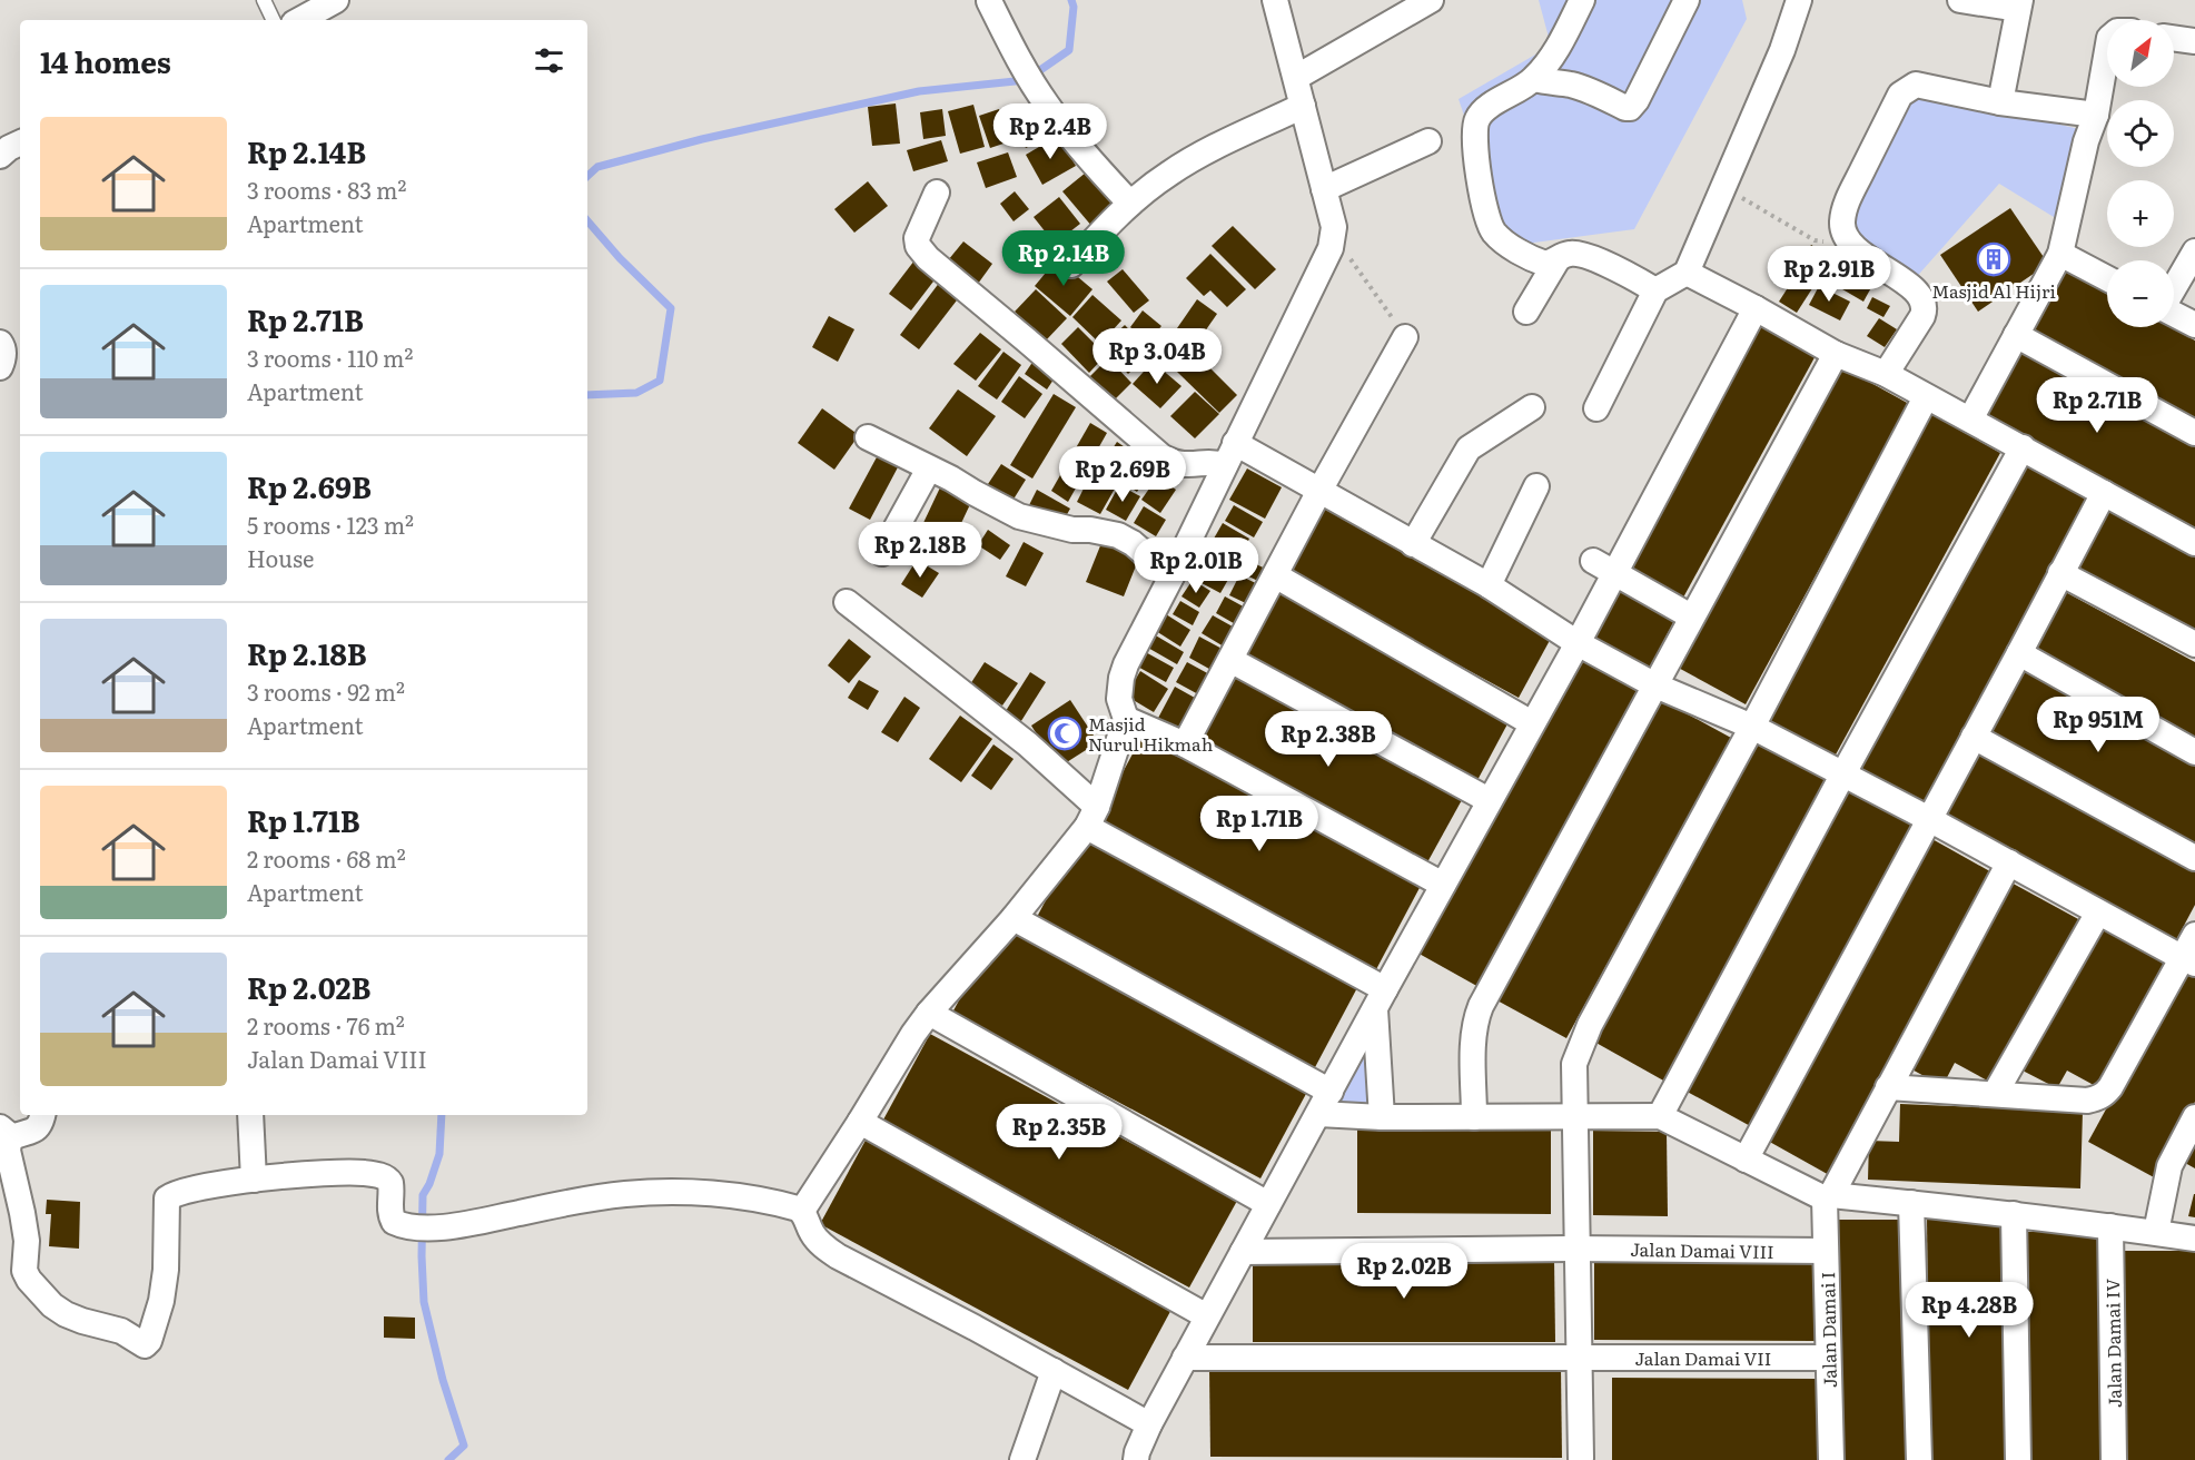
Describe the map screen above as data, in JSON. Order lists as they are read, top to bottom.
{
  "streets": {
    "street": [
      "Jalan Damai VIII",
      "Jalan Damai I",
      "Jalan Damai IV",
      "Jalan Damai VII"
    ]
  },
  "crossings": [
    ["Jalan Damai VIII", "Jalan Damai I"],
    ["Jalan Damai I", "Jalan Damai VII"]
  ],
  "places": {
    "building": ["Masjid Al Hijri"],
    "mosque": ["Masjid Nurul Hikmah"]
  },
  "north": "top right",
  "page": {
    "map_buttons": ["+", "−"],
    "heading": "14 homes",
    "list": [
      {
        "name": "Rp 2.14B",
        "note": "3 rooms · 83 m² · Apartment"
      },
      {
        "name": "Rp 2.71B",
        "note": "3 rooms · 110 m² · Apartment"
      },
      {
        "name": "Rp 2.69B",
        "note": "5 rooms · 123 m² · House"
      },
      {
        "name": "Rp 2.18B",
        "note": "3 rooms · 92 m² · Apartment"
      },
      {
        "name": "Rp 1.71B",
        "note": "2 rooms · 68 m² · Apartment"
      },
      {
        "name": "Rp 2.02B",
        "note": "2 rooms · 76 m² · Jalan Damai VIII"
      }
    ],
    "price": [
      "Rp 2.4B",
      "Rp 2.14B",
      "Rp 2.91B",
      "Rp 3.04B",
      "Rp 2.71B",
      "Rp 2.69B",
      "Rp 2.18B",
      "Rp 2.01B",
      "Rp 951M",
      "Rp 2.38B",
      "Rp 1.71B",
      "Rp 2.35B",
      "Rp 2.02B",
      "Rp 4.28B"
    ]
  }
}
